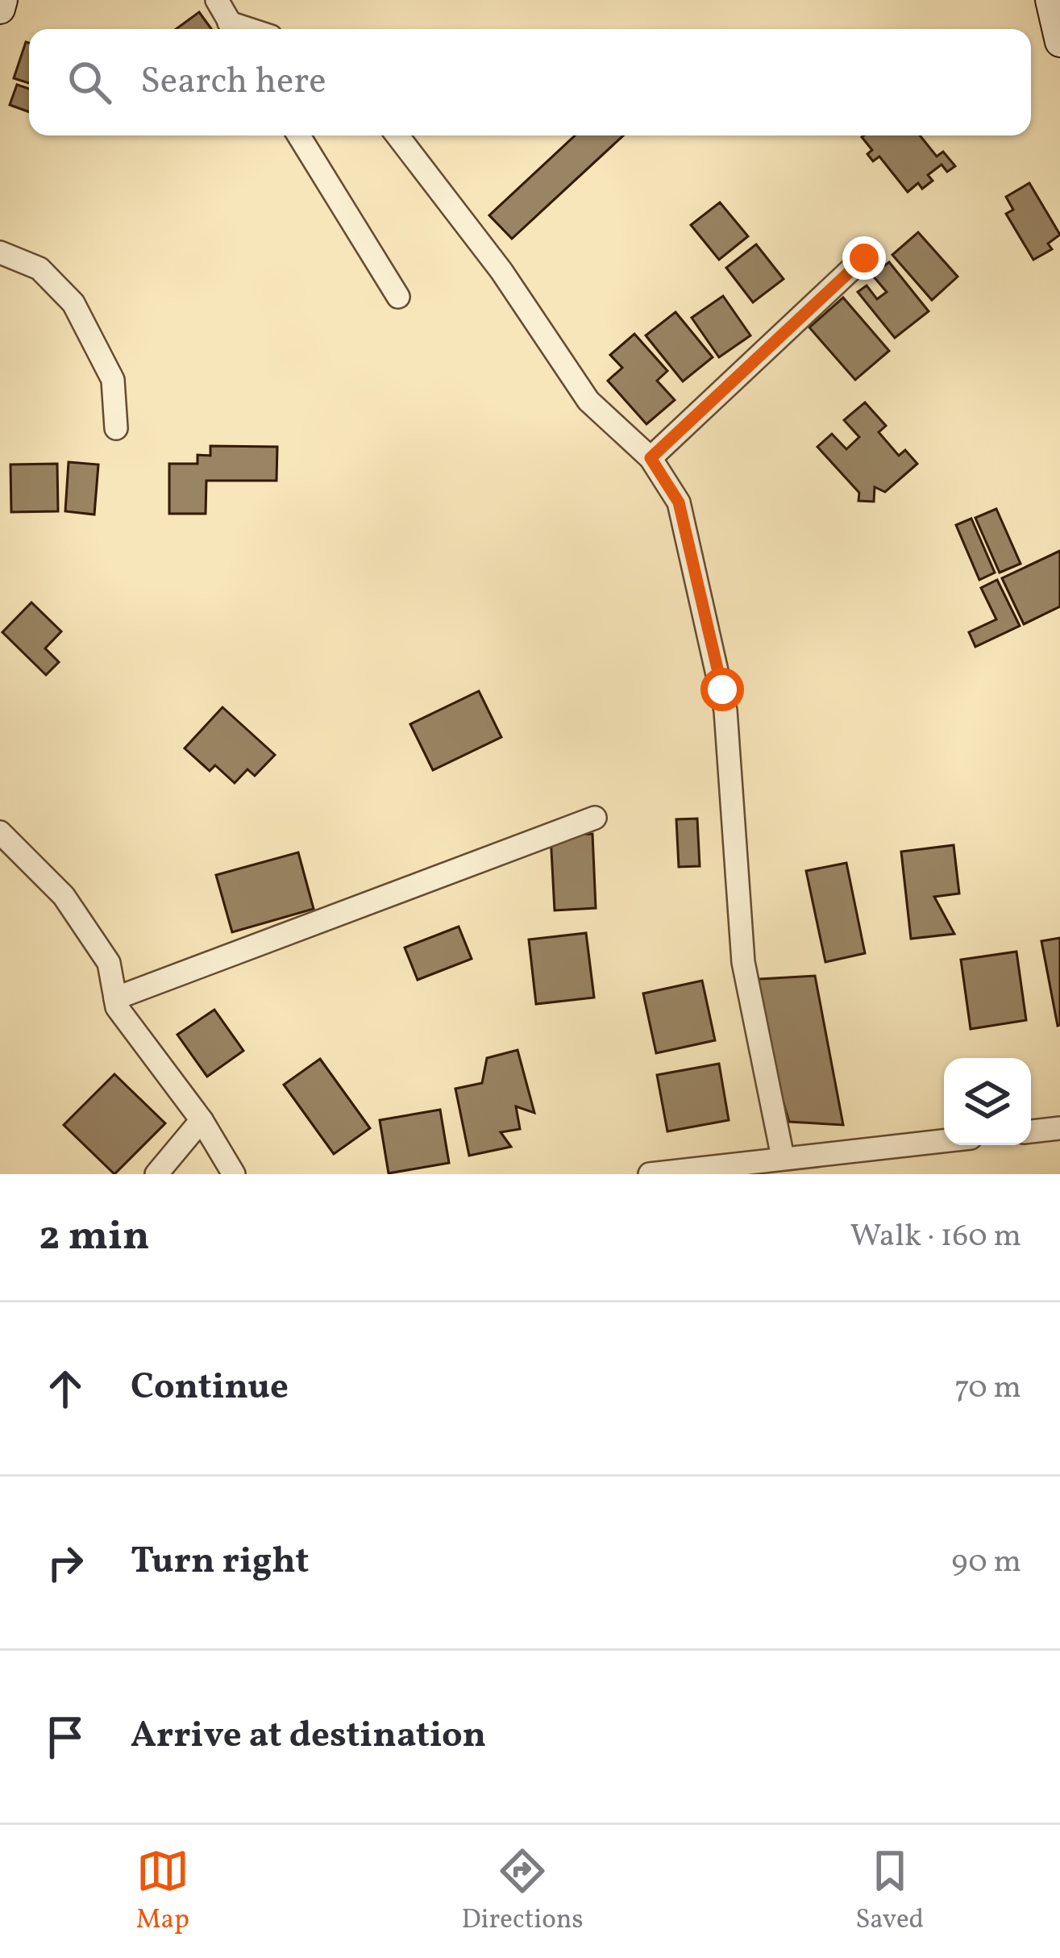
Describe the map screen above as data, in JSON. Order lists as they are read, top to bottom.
{
  "page": {
    "search": "Search here",
    "heading": ["2 min", "Walk · 160 m"],
    "list": [
      ["Continue", "70 m"],
      ["Turn right", "90 m"],
      "Arrive at destination"
    ],
    "nav": ["Map", "Directions", "Saved"]
  }
}
